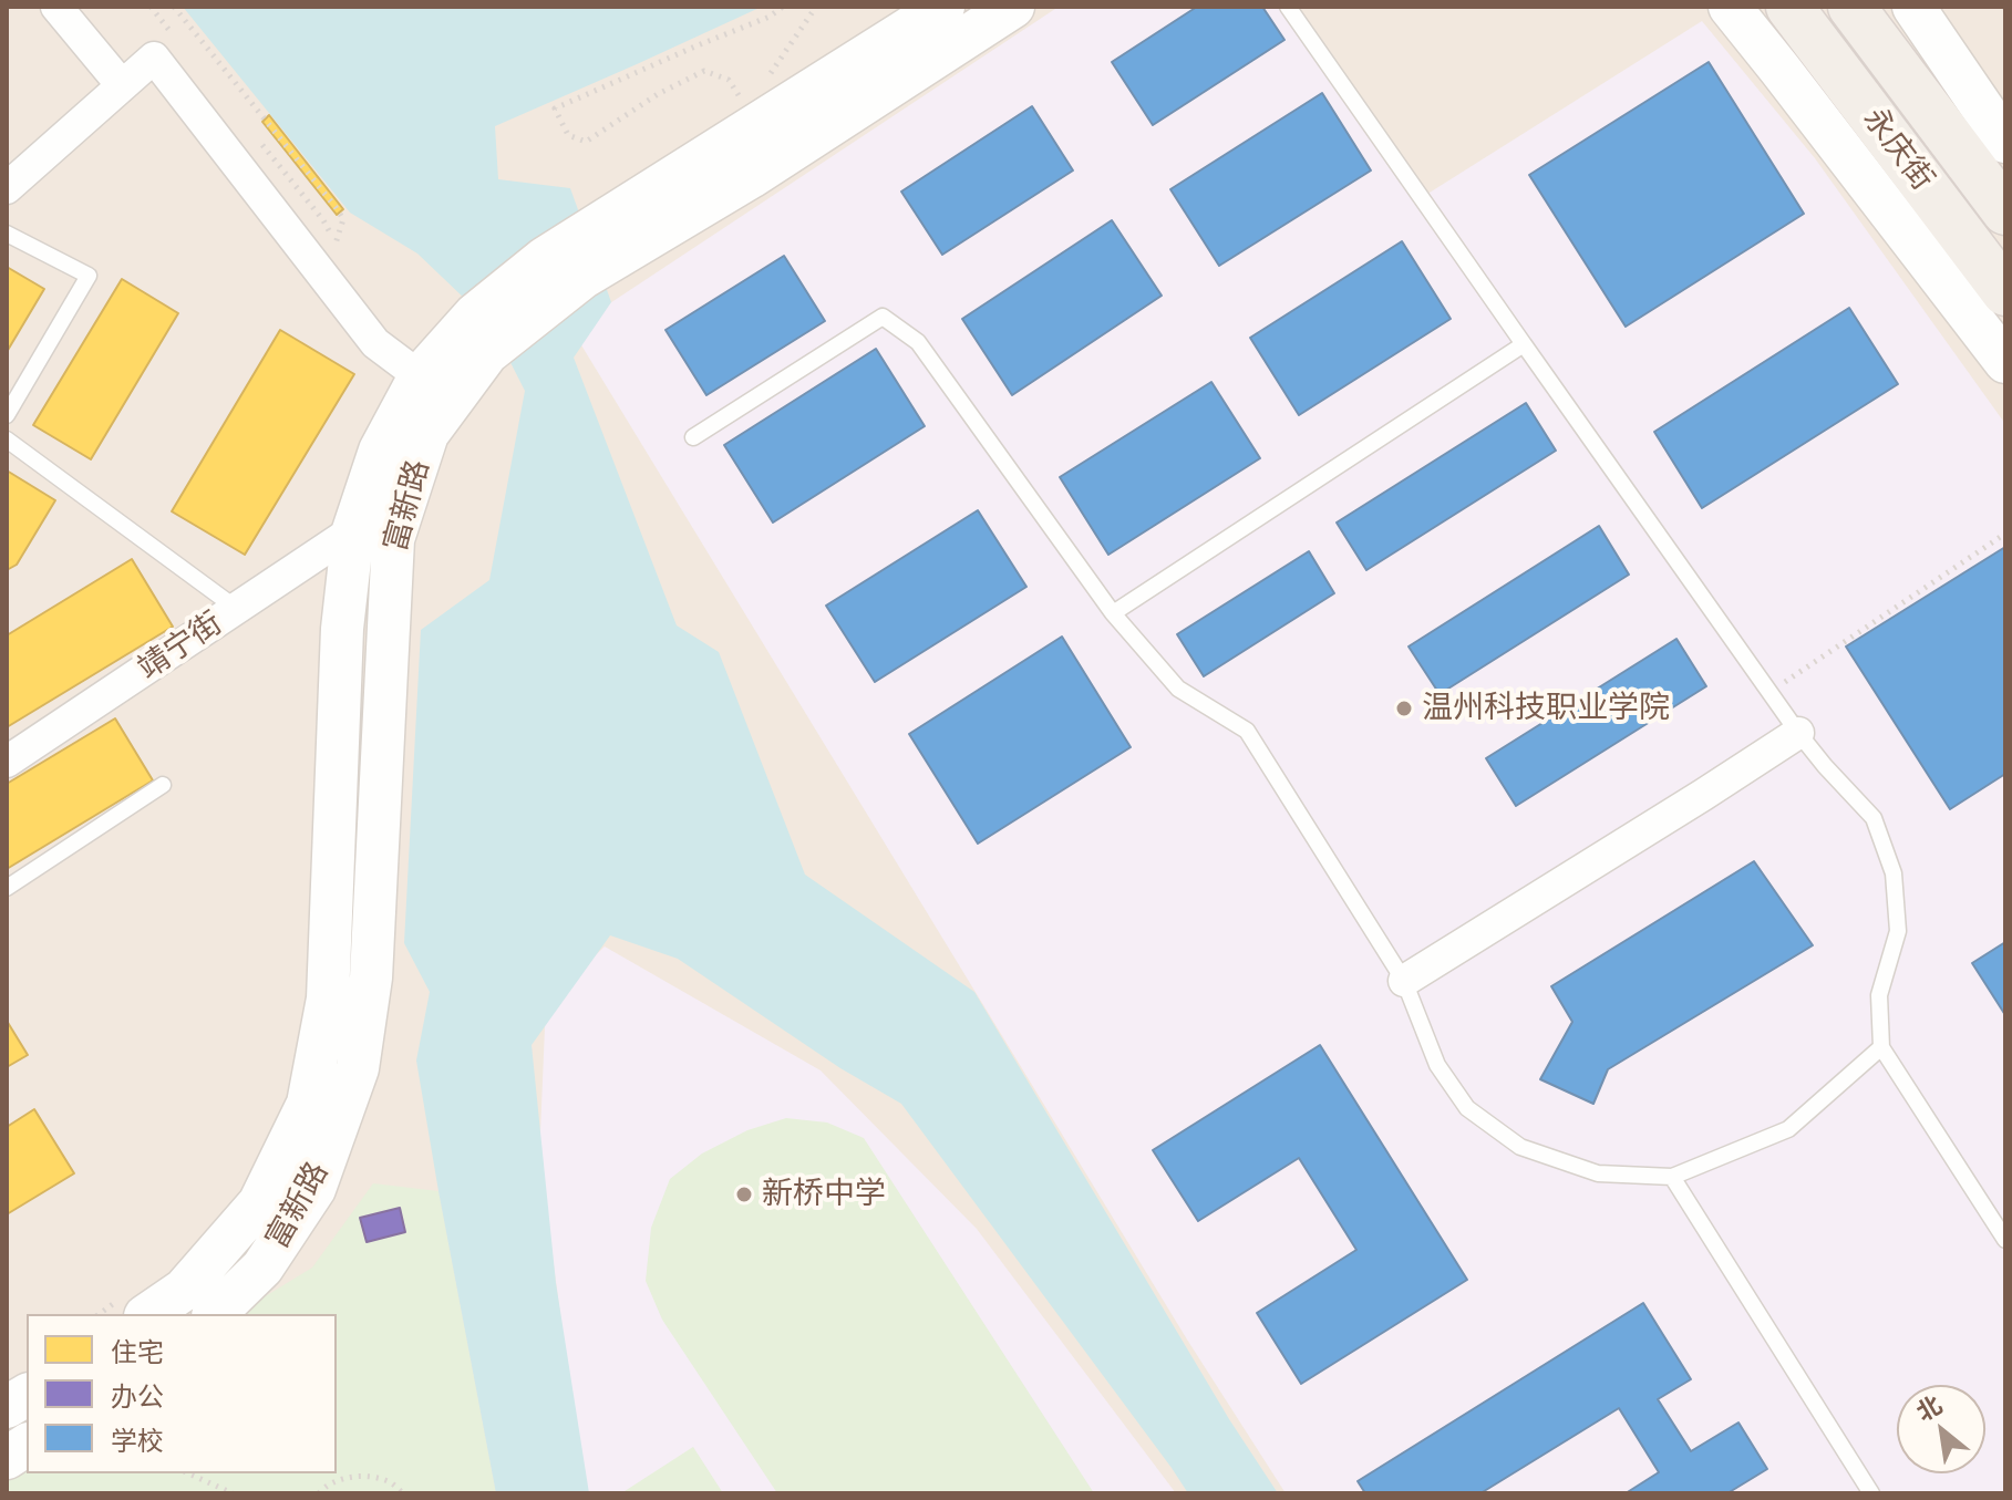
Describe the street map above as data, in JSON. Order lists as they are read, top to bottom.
{
  "streets": {
    "main road": ["永庆街"],
    "street": ["富新路", "靖宁街"]
  },
  "crossings": [
    ["富新路", "靖宁街"]
  ],
  "places": ["温州科技职业学院", "新桥中学"],
  "legend": ["住宅", "办公", "学校"],
  "north": "top left"
}
